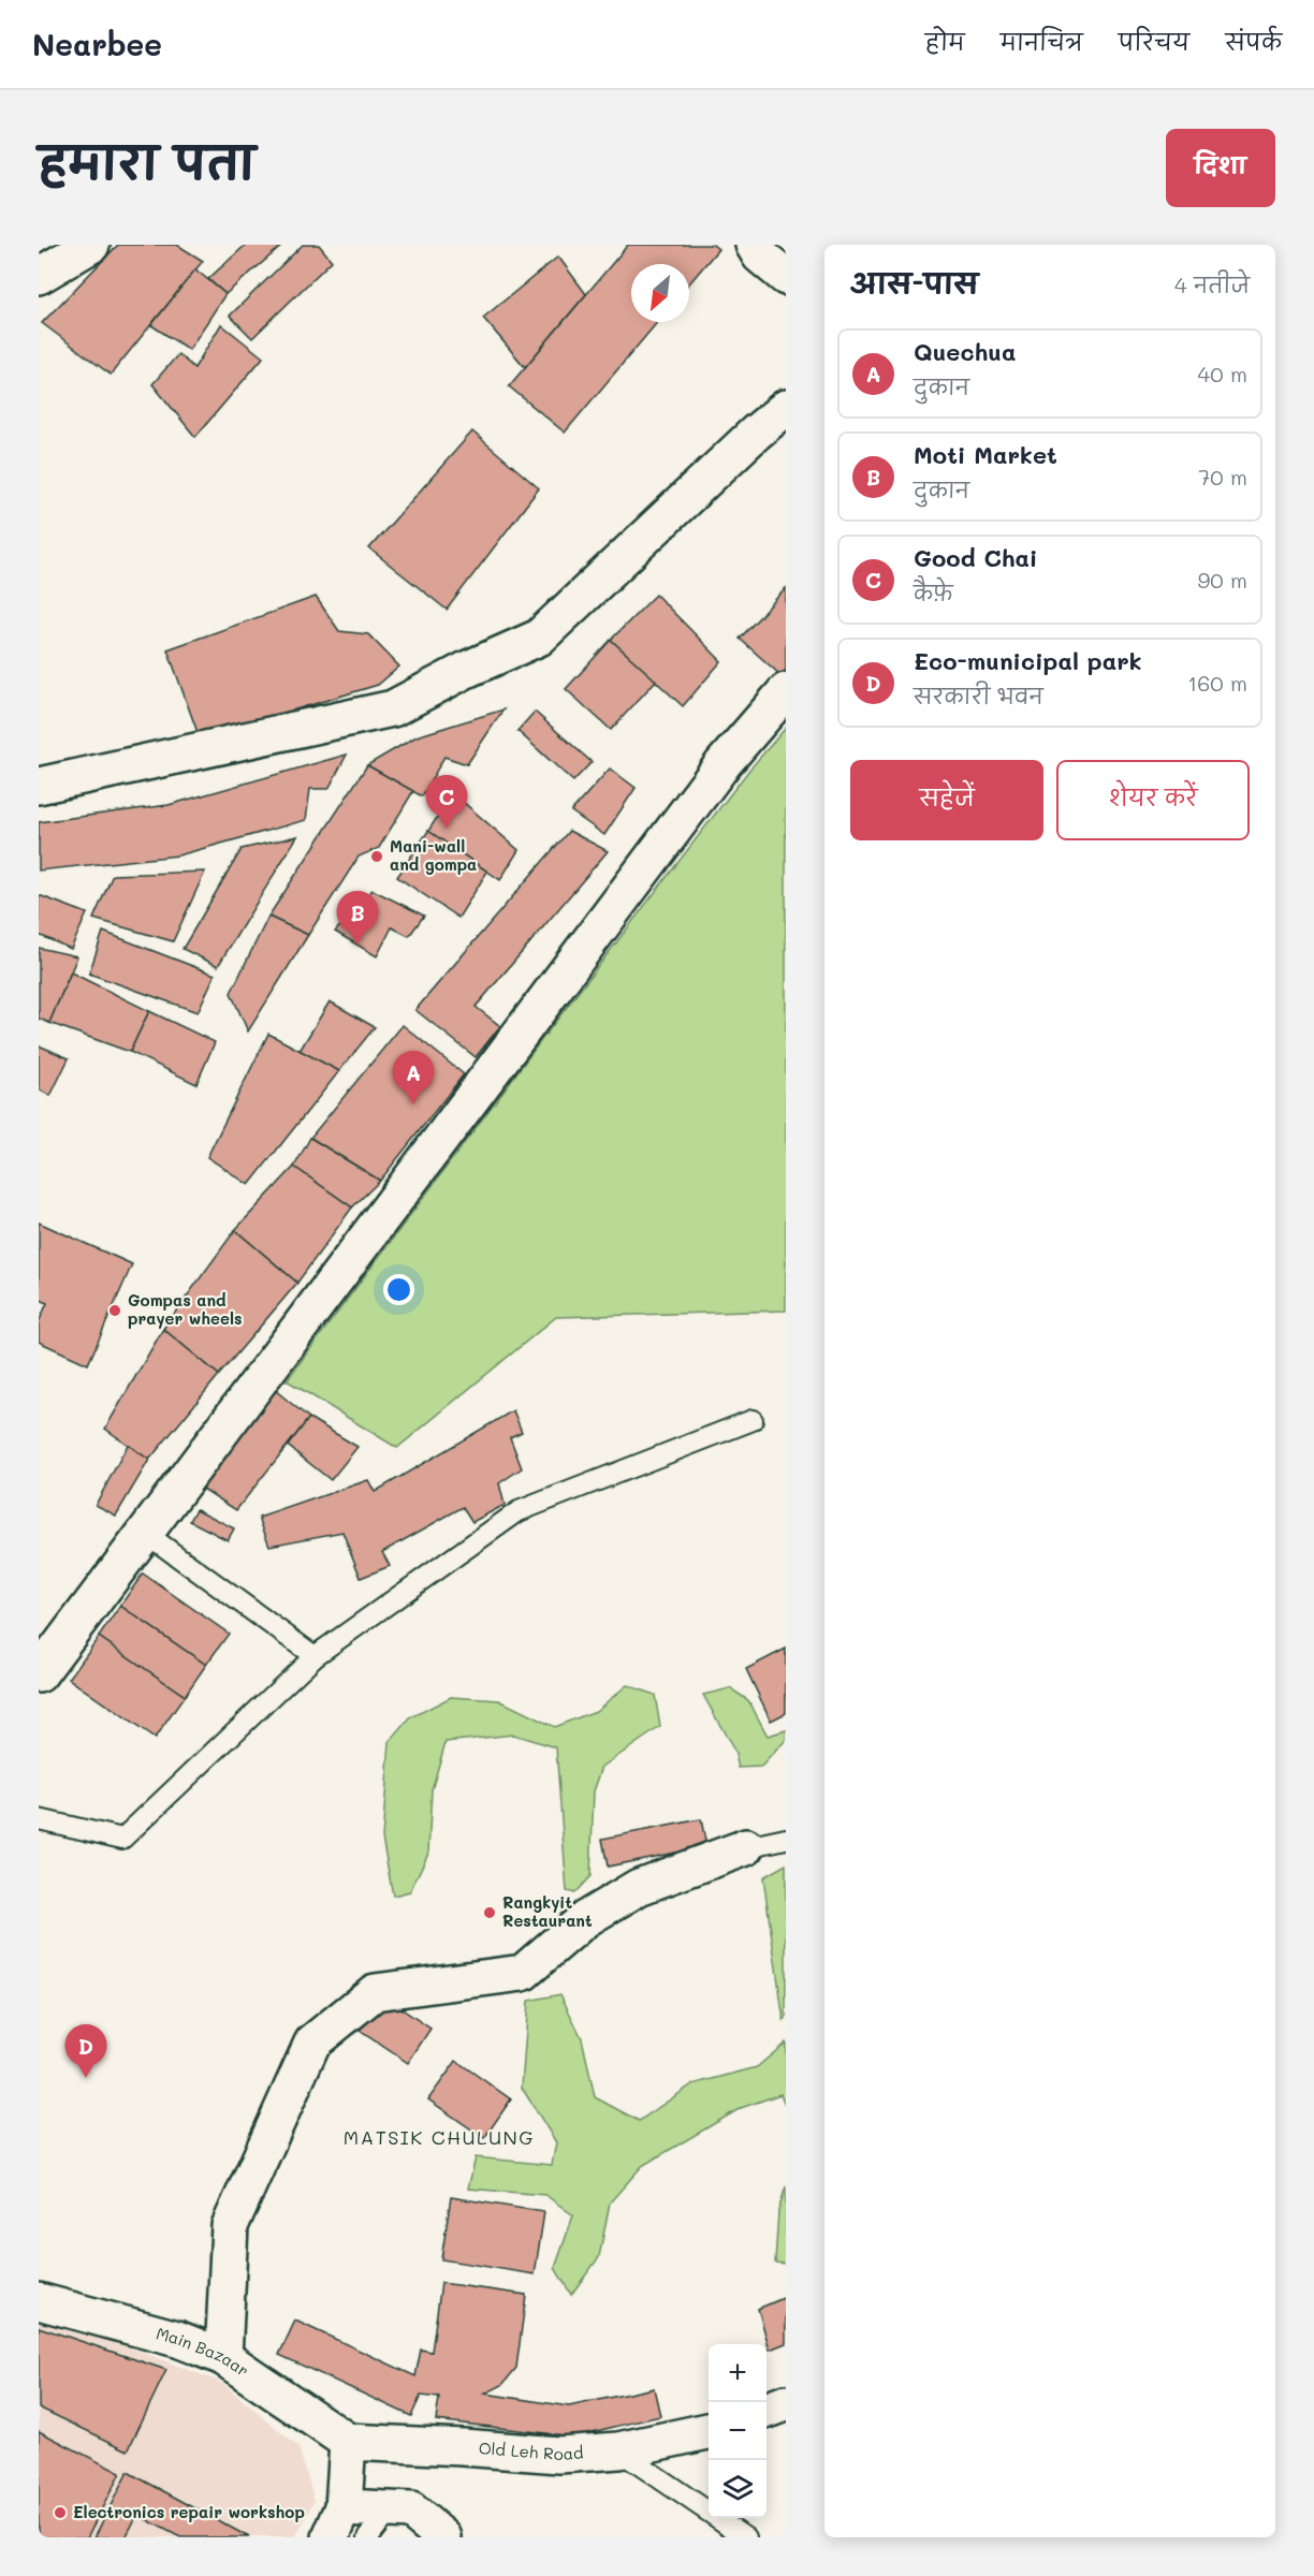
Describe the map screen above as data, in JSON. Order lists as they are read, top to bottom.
{
  "streets": {
    "street": ["Main Bazaar", "Old Leh Road"]
  },
  "crossings": [
    ["Main Bazaar", "Old Leh Road"]
  ],
  "districts": ["MATSIK CHULUNG"],
  "places": [
    "Mani-wall and gompa",
    "Gompas and prayer wheels",
    "Rangkyit Restaurant",
    "Electronics repair workshop"
  ],
  "north": "bottom left",
  "page": {
    "header": "Nearbee",
    "nav": [
      "होम",
      "मानचित्र",
      "परिचय",
      "संपर्क"
    ],
    "title": "हमारा पता",
    "buttons": [
      "दिशा",
      ["सहेजें", "शेयर करें"]
    ],
    "heading": ["आस-पास", "4 नतीजे"],
    "list": [
      {
        "mark": "A",
        "name": "Quechua",
        "note": "दुकान",
        "value": "40 m"
      },
      {
        "mark": "B",
        "name": "Moti Market",
        "note": "दुकान",
        "value": "70 m"
      },
      {
        "mark": "C",
        "name": "Good Chai",
        "note": "कैफ़े",
        "value": "90 m"
      },
      {
        "mark": "D",
        "name": "Eco-municipal park",
        "note": "सरकारी भवन",
        "value": "160 m"
      }
    ],
    "pins": [
      "C",
      "B",
      "A",
      "D"
    ],
    "map_buttons": ["+", "−"]
  }
}
